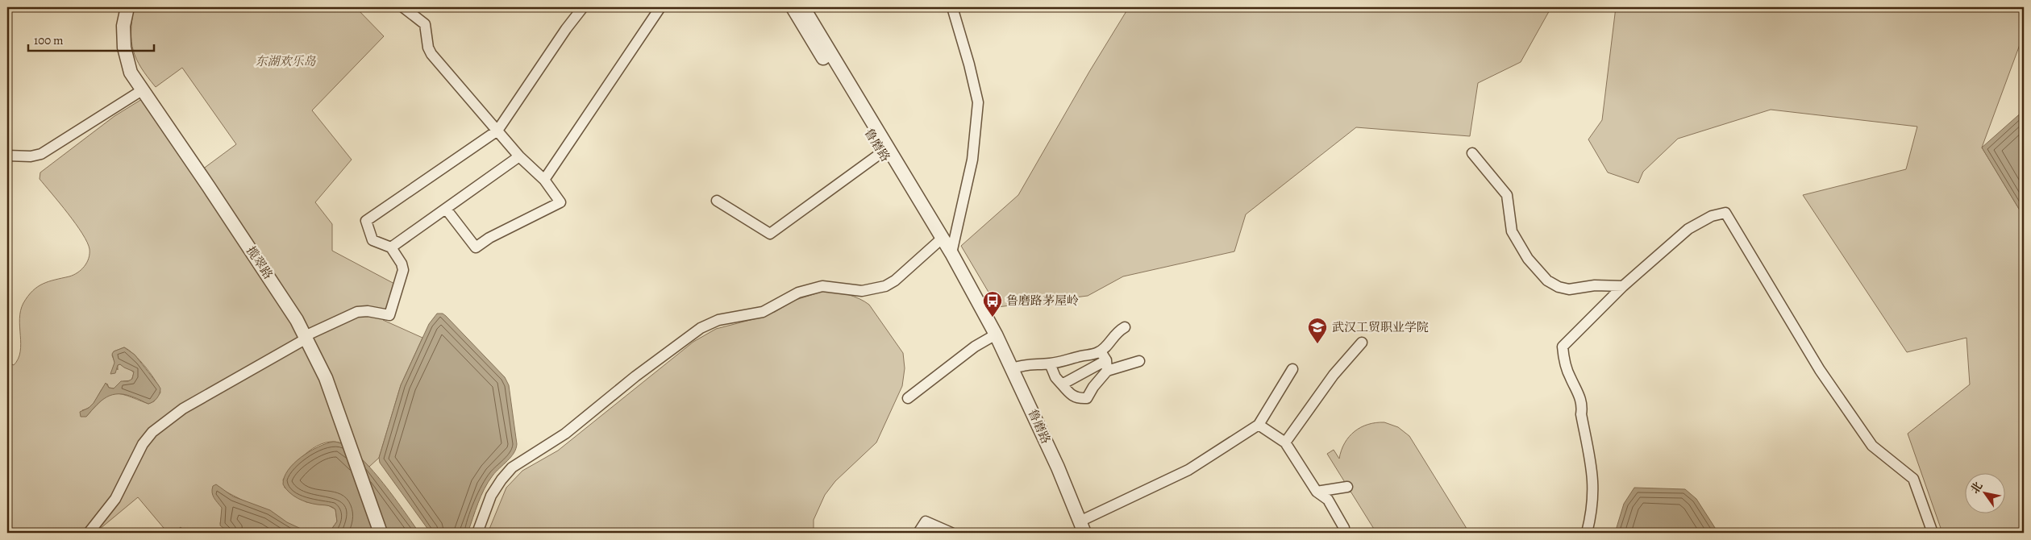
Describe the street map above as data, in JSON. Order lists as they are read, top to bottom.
{
  "streets": {
    "street": ["鲁磨路", "揽翠路"]
  },
  "parks": ["东湖欢乐岛"],
  "places": {
    "bus stop": ["鲁磨路茅屋岭"],
    "school or university": ["武汉工贸职业学院"]
  },
  "scale_bar": "100 m",
  "north": "top left"
}
